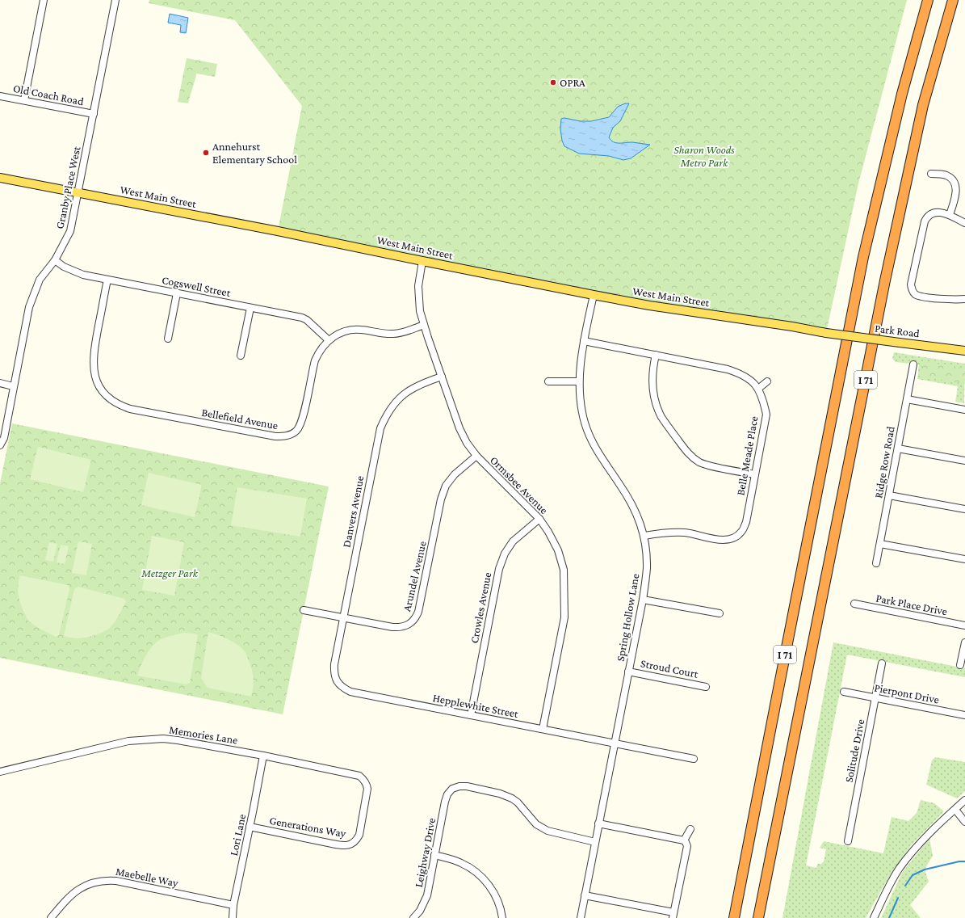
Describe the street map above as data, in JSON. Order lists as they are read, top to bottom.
{
  "streets": {
    "highway": ["I 71"],
    "main road": ["West Main Street", "Park Road"],
    "street": [
      "Old Coach Road",
      "Granby Place West",
      "Cogswell Street",
      "Bellefield Avenue",
      "Belle Meade Place",
      "Ridge Row Road",
      "Ormsbee Avenue",
      "Danvers Avenue",
      "Arundel Avenue",
      "Park Place Drive",
      "Crowles Avenue",
      "Spring Hollow Lane",
      "Stroud Court",
      "Pierpont Drive",
      "Hepplewhite Street",
      "Memories Lane",
      "Solitude Drive",
      "Generations Way",
      "Lori Lane",
      "Leighway Drive",
      "Maebelle Way"
    ]
  },
  "crossings": [
    ["Old Coach Road", "Granby Place West"],
    ["Granby Place West", "West Main Street"],
    ["Granby Place West", "Cogswell Street"],
    ["West Main Street", "Park Road"],
    ["West Main Street", "Ormsbee Avenue"],
    ["West Main Street", "Spring Hollow Lane"],
    ["Cogswell Street", "Bellefield Avenue"],
    ["Bellefield Avenue", "Ormsbee Avenue"],
    ["Belle Meade Place", "Spring Hollow Lane"],
    ["Ormsbee Avenue", "Danvers Avenue"],
    ["Ormsbee Avenue", "Arundel Avenue"],
    ["Ormsbee Avenue", "Crowles Avenue"],
    ["Ormsbee Avenue", "Hepplewhite Street"],
    ["Danvers Avenue", "Arundel Avenue"],
    ["Danvers Avenue", "Hepplewhite Street"],
    ["Crowles Avenue", "Hepplewhite Street"],
    ["Spring Hollow Lane", "Stroud Court"],
    ["Spring Hollow Lane", "Hepplewhite Street"],
    ["Spring Hollow Lane", "Leighway Drive"],
    ["Pierpont Drive", "Solitude Drive"],
    ["Memories Lane", "Generations Way"],
    ["Memories Lane", "Lori Lane"],
    ["Generations Way", "Lori Lane"],
    ["Lori Lane", "Maebelle Way"]
  ],
  "parks": ["Sharon Woods Metro Park", "Metzger Park"],
  "places": ["OPRA", "Annehurst Elementary School"]
}
